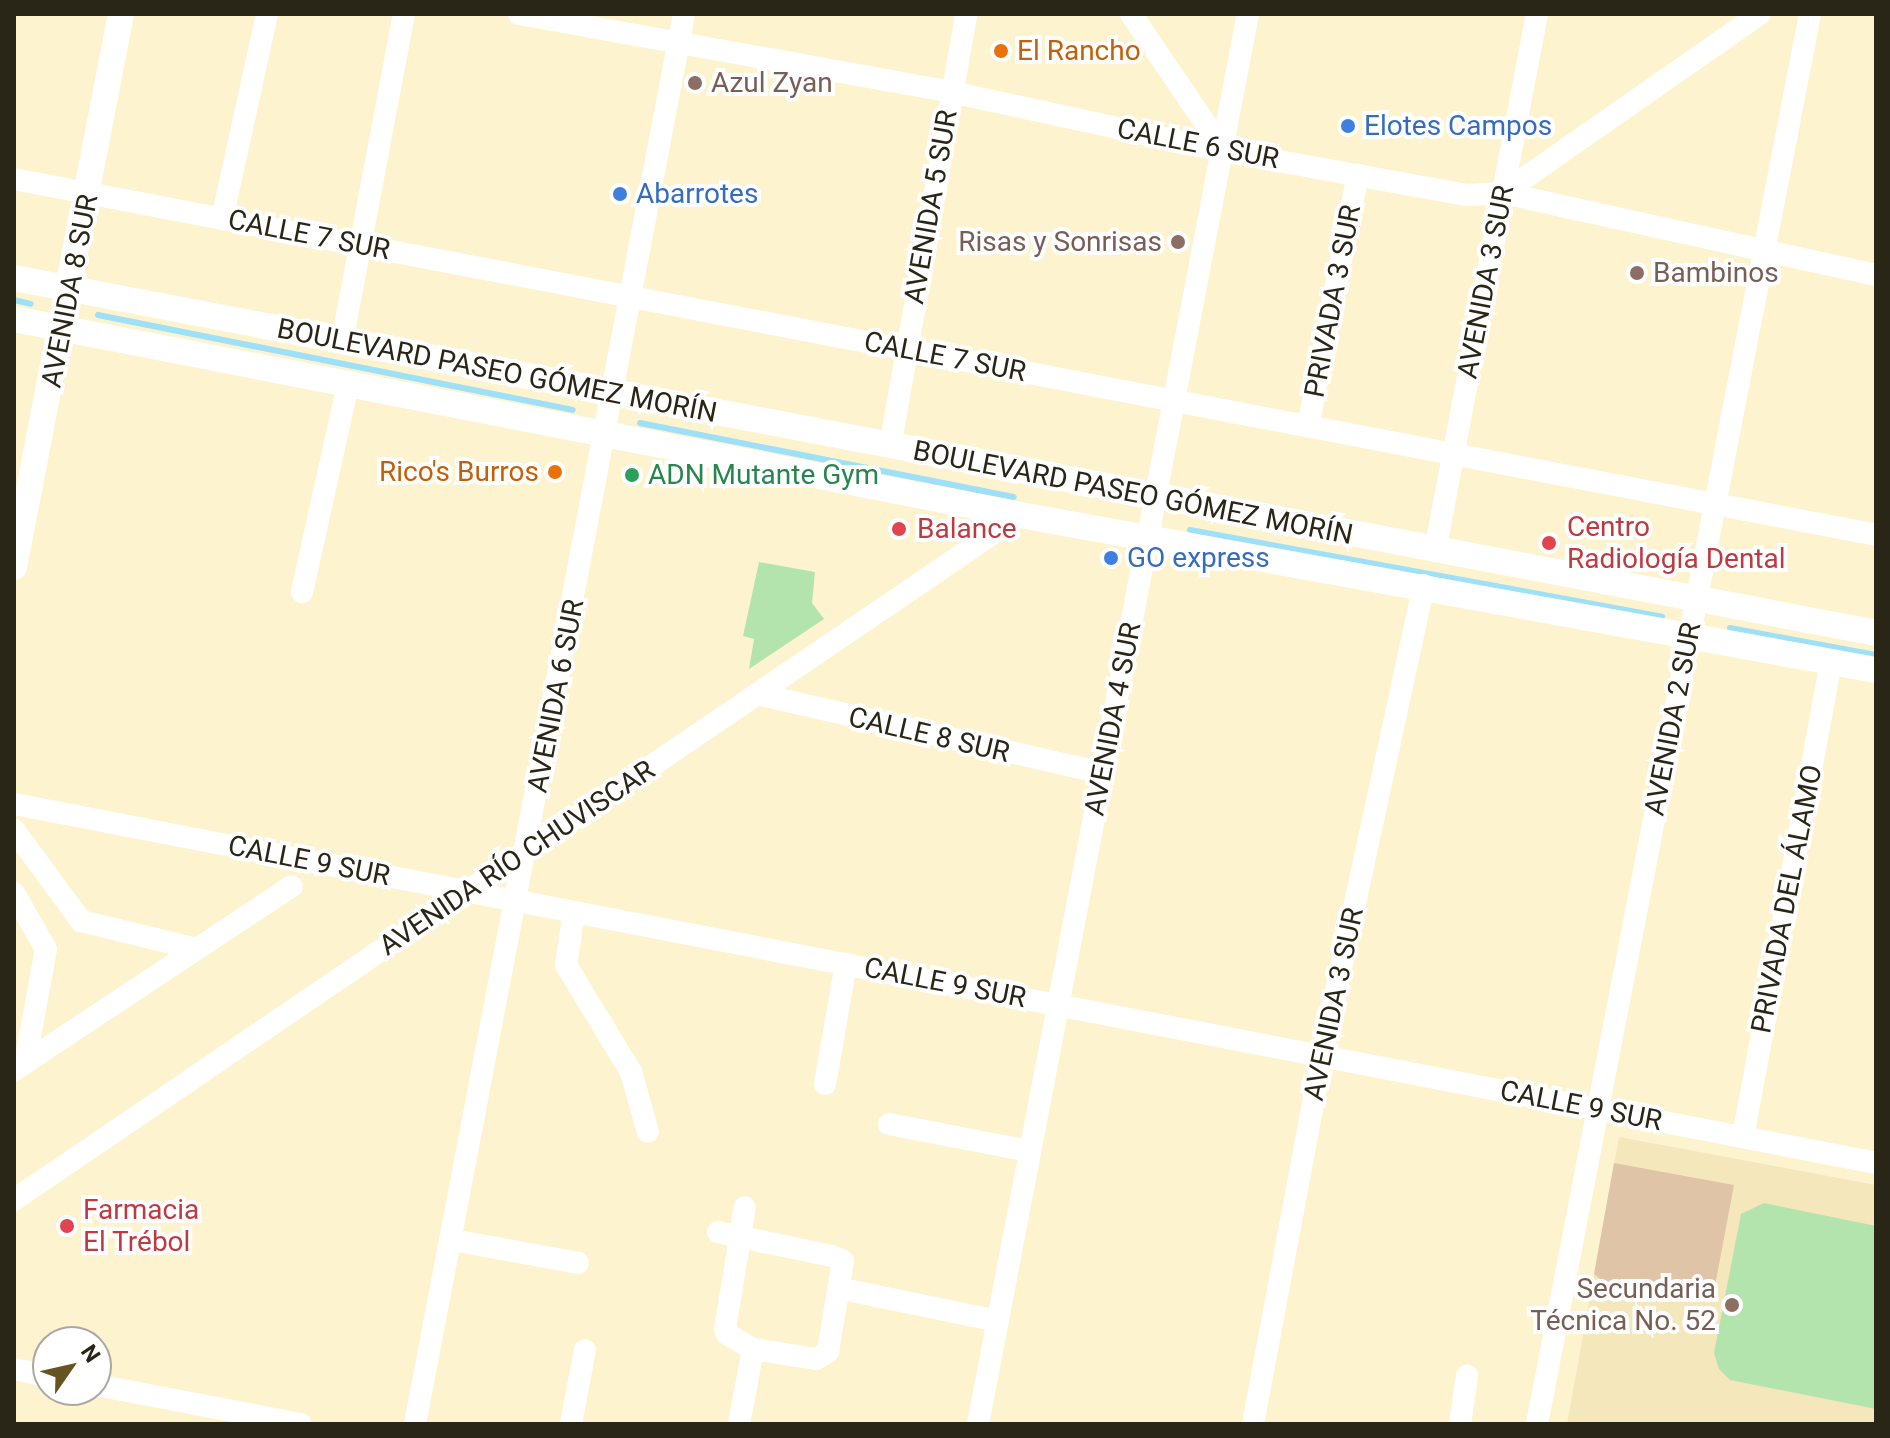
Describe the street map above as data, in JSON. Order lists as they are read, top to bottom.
{
  "streets": {
    "main road": ["AVENIDA 8 SUR", "BOULEVARD PASEO GÓMEZ MORÍN"],
    "street": [
      "CALLE 6 SUR",
      "AVENIDA 5 SUR",
      "CALLE 7 SUR",
      "AVENIDA 3 SUR",
      "PRIVADA 3 SUR",
      "AVENIDA 6 SUR",
      "AVENIDA 4 SUR",
      "AVENIDA 2 SUR",
      "CALLE 8 SUR",
      "AVENIDA RÍO CHUVISCAR",
      "CALLE 9 SUR",
      "PRIVADA DEL ÁLAMO"
    ]
  },
  "crossings": [
    ["CALLE 6 SUR", "AVENIDA 5 SUR"],
    ["CALLE 6 SUR", "AVENIDA 3 SUR"],
    ["CALLE 6 SUR", "PRIVADA 3 SUR"],
    ["CALLE 6 SUR", "AVENIDA 6 SUR"],
    ["CALLE 6 SUR", "AVENIDA 4 SUR"],
    ["CALLE 6 SUR", "AVENIDA 2 SUR"],
    ["AVENIDA 5 SUR", "CALLE 7 SUR"],
    ["AVENIDA 5 SUR", "BOULEVARD PASEO GÓMEZ MORÍN"],
    ["CALLE 7 SUR", "AVENIDA 3 SUR"],
    ["CALLE 7 SUR", "AVENIDA 8 SUR"],
    ["CALLE 7 SUR", "PRIVADA 3 SUR"],
    ["CALLE 7 SUR", "AVENIDA 6 SUR"],
    ["CALLE 7 SUR", "AVENIDA 4 SUR"],
    ["CALLE 7 SUR", "AVENIDA 2 SUR"],
    ["AVENIDA 3 SUR", "BOULEVARD PASEO GÓMEZ MORÍN"],
    ["AVENIDA 3 SUR", "CALLE 9 SUR"],
    ["AVENIDA 8 SUR", "BOULEVARD PASEO GÓMEZ MORÍN"],
    ["BOULEVARD PASEO GÓMEZ MORÍN", "AVENIDA 6 SUR"],
    ["BOULEVARD PASEO GÓMEZ MORÍN", "AVENIDA 4 SUR"],
    ["BOULEVARD PASEO GÓMEZ MORÍN", "AVENIDA 2 SUR"],
    ["BOULEVARD PASEO GÓMEZ MORÍN", "AVENIDA RÍO CHUVISCAR"],
    ["BOULEVARD PASEO GÓMEZ MORÍN", "PRIVADA DEL ÁLAMO"],
    ["AVENIDA 6 SUR", "AVENIDA RÍO CHUVISCAR"],
    ["AVENIDA 6 SUR", "CALLE 9 SUR"],
    ["AVENIDA 4 SUR", "CALLE 8 SUR"],
    ["AVENIDA 4 SUR", "CALLE 9 SUR"],
    ["AVENIDA 2 SUR", "CALLE 9 SUR"],
    ["CALLE 8 SUR", "AVENIDA RÍO CHUVISCAR"],
    ["AVENIDA RÍO CHUVISCAR", "CALLE 9 SUR"],
    ["CALLE 9 SUR", "PRIVADA DEL ÁLAMO"]
  ],
  "places": [
    "El Rancho",
    "Azul Zyan",
    "Elotes Campos",
    "Abarrotes",
    "Risas y Sonrisas",
    "Bambinos",
    "Rico's Burros",
    "ADN Mutante Gym",
    "Balance",
    "Centro Radiología Dental",
    "GO express",
    "Farmacia El Trébol",
    "Secundaria Técnica No. 52"
  ],
  "north": "top right"
}
